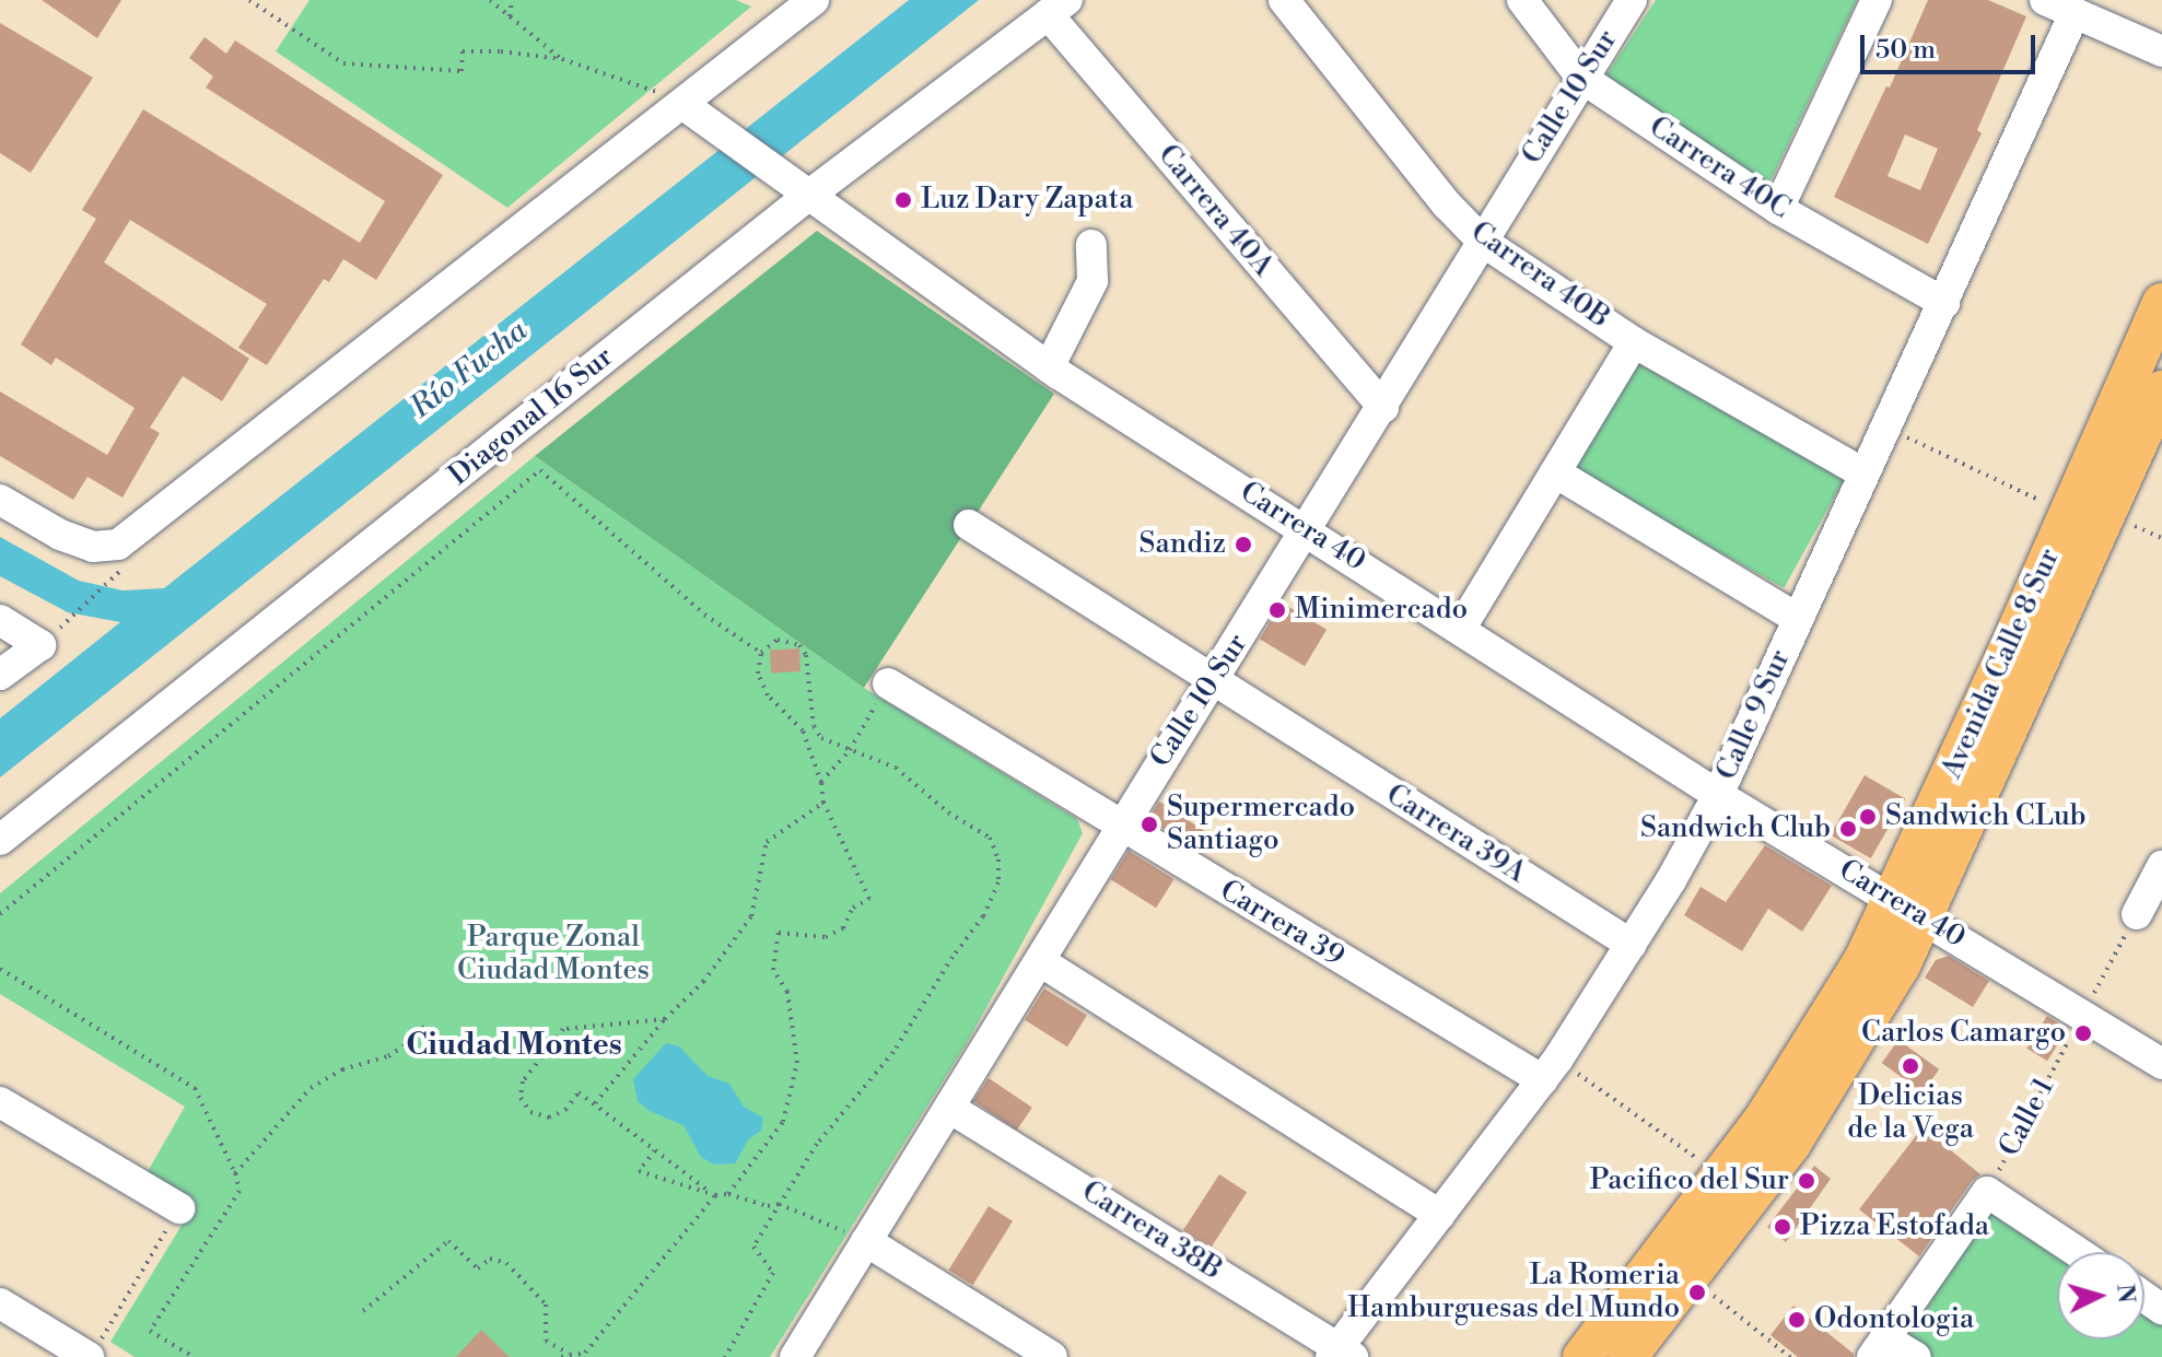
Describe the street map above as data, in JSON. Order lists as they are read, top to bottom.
{
  "streets": {
    "main road": ["Avenida Calle 8 Sur"],
    "street": [
      "Calle 10 Sur",
      "Carrera 40C",
      "Carrera 40A",
      "Carrera 40B",
      "Diagonal 16 Sur",
      "Carrera 40",
      "Calle 9 Sur",
      "Carrera 39A",
      "Carrera 39",
      "Carrera 38B"
    ],
    "path": ["Calle 1"]
  },
  "crossings": [
    ["Calle 10 Sur", "Carrera 40C"],
    ["Calle 10 Sur", "Carrera 40A"],
    ["Calle 10 Sur", "Carrera 40B"],
    ["Calle 10 Sur", "Carrera 40"],
    ["Calle 10 Sur", "Carrera 39A"],
    ["Calle 10 Sur", "Carrera 39"],
    ["Calle 10 Sur", "Carrera 38B"],
    ["Carrera 40C", "Calle 9 Sur"],
    ["Carrera 40A", "Diagonal 16 Sur"],
    ["Carrera 40B", "Calle 9 Sur"],
    ["Diagonal 16 Sur", "Carrera 40"],
    ["Carrera 40", "Avenida Calle 8 Sur"],
    ["Carrera 40", "Calle 9 Sur"],
    ["Carrera 40", "Calle 1"],
    ["Calle 9 Sur", "Carrera 39A"],
    ["Calle 9 Sur", "Carrera 39"],
    ["Calle 9 Sur", "Carrera 38B"]
  ],
  "districts": ["Ciudad Montes"],
  "water": ["Río Fucha"],
  "parks": ["Parque Zonal Ciudad Montes"],
  "places": [
    "Luz Dary Zapata",
    "Sandiz",
    "Minimercado",
    "Sandwich CLub",
    "Supermercado Santiago",
    "Sandwich Club",
    "Carlos Camargo",
    "Delicias de la Vega",
    "Pacifico del Sur",
    "Pizza Estofada",
    "La Romeria Hamburguesas del Mundo",
    "Odontologia"
  ],
  "scale_bar": "50 m",
  "north": "right"
}
